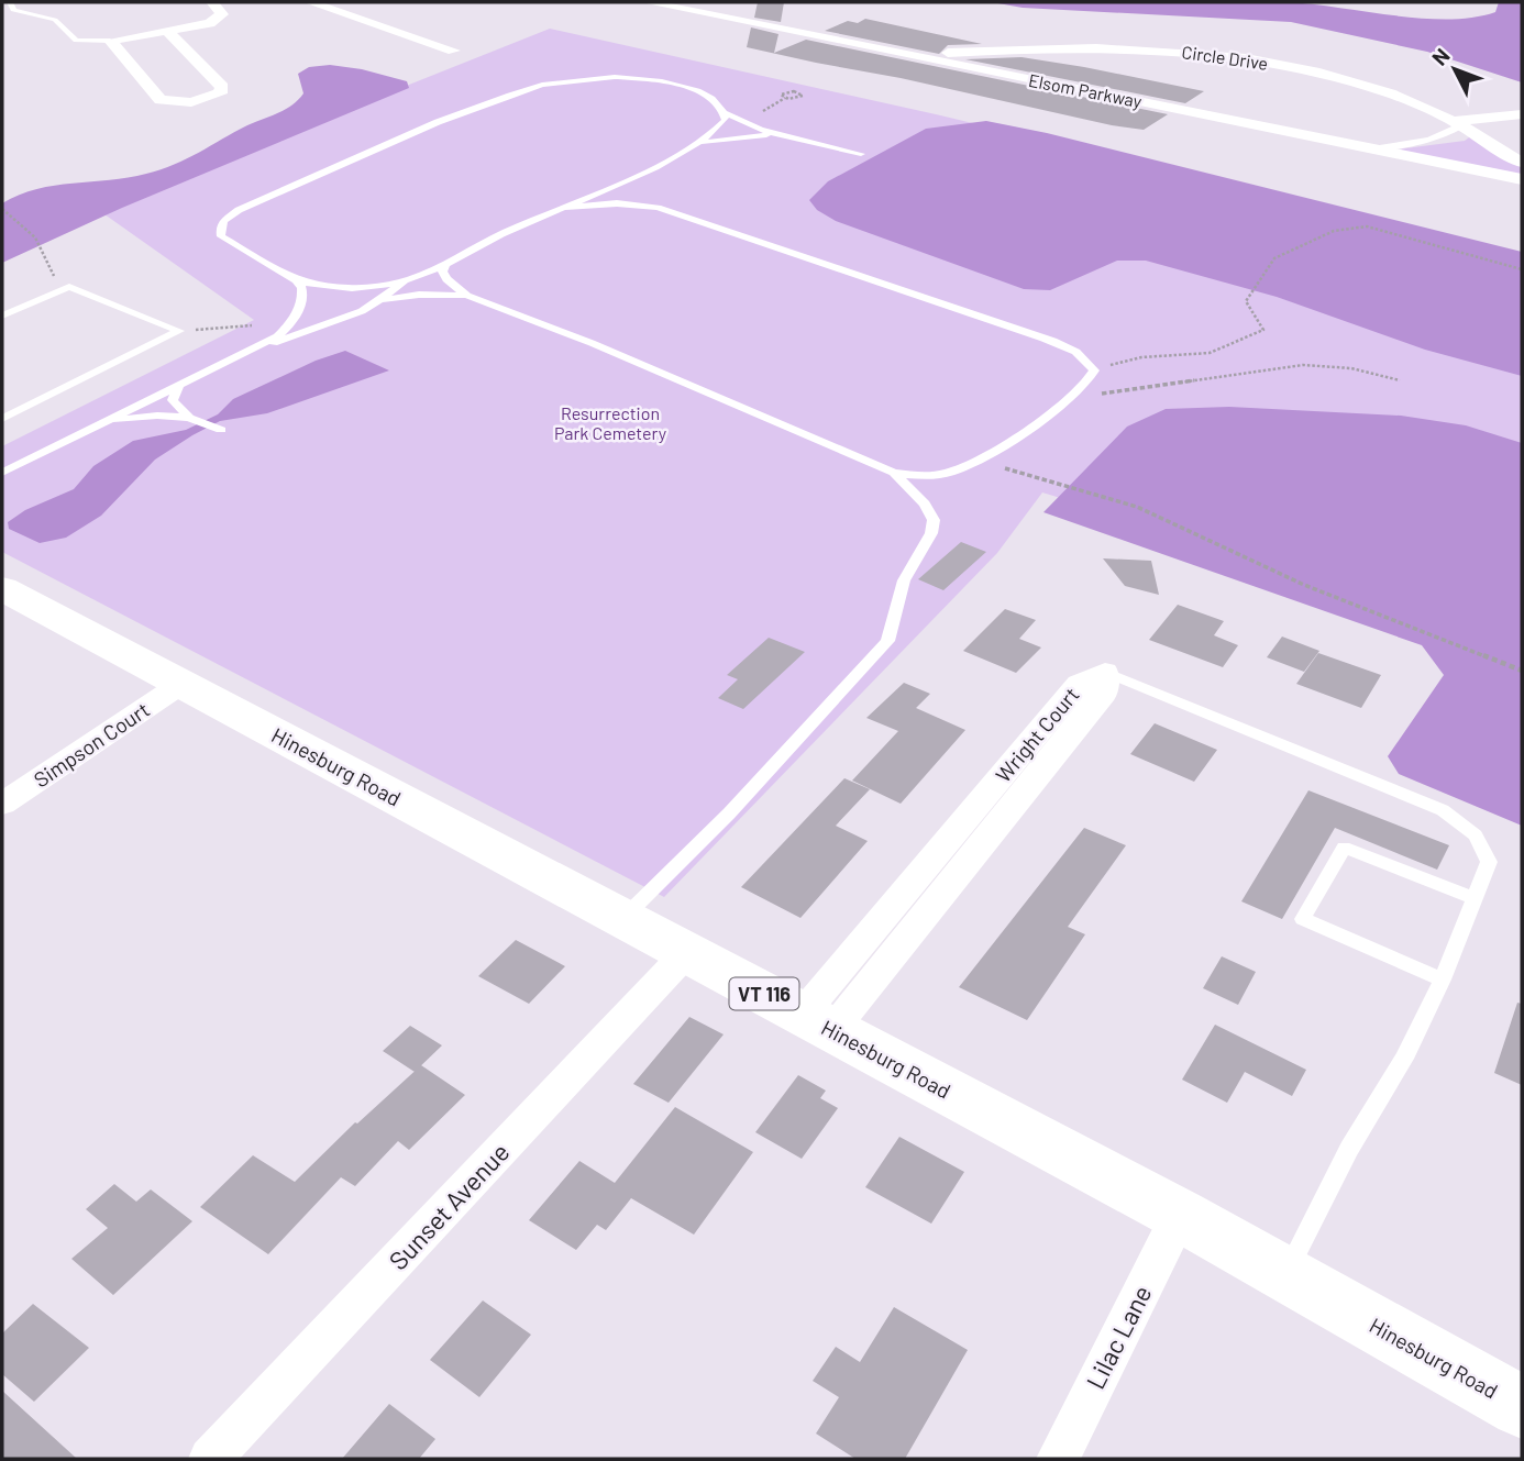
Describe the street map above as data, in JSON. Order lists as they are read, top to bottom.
{
  "streets": {
    "main road": ["Hinesburg Road", "VT 116"],
    "street": [
      "Circle Drive",
      "Elsom Parkway",
      "Wright Court",
      "Simpson Court",
      "Sunset Avenue",
      "Lilac Lane"
    ]
  },
  "crossings": [
    ["Circle Drive", "Elsom Parkway"],
    ["Wright Court", "Hinesburg Road"],
    ["Simpson Court", "Hinesburg Road"],
    ["Hinesburg Road", "Sunset Avenue"],
    ["Hinesburg Road", "Lilac Lane"]
  ],
  "parks": ["Resurrection Park Cemetery"],
  "north": "top left"
}
